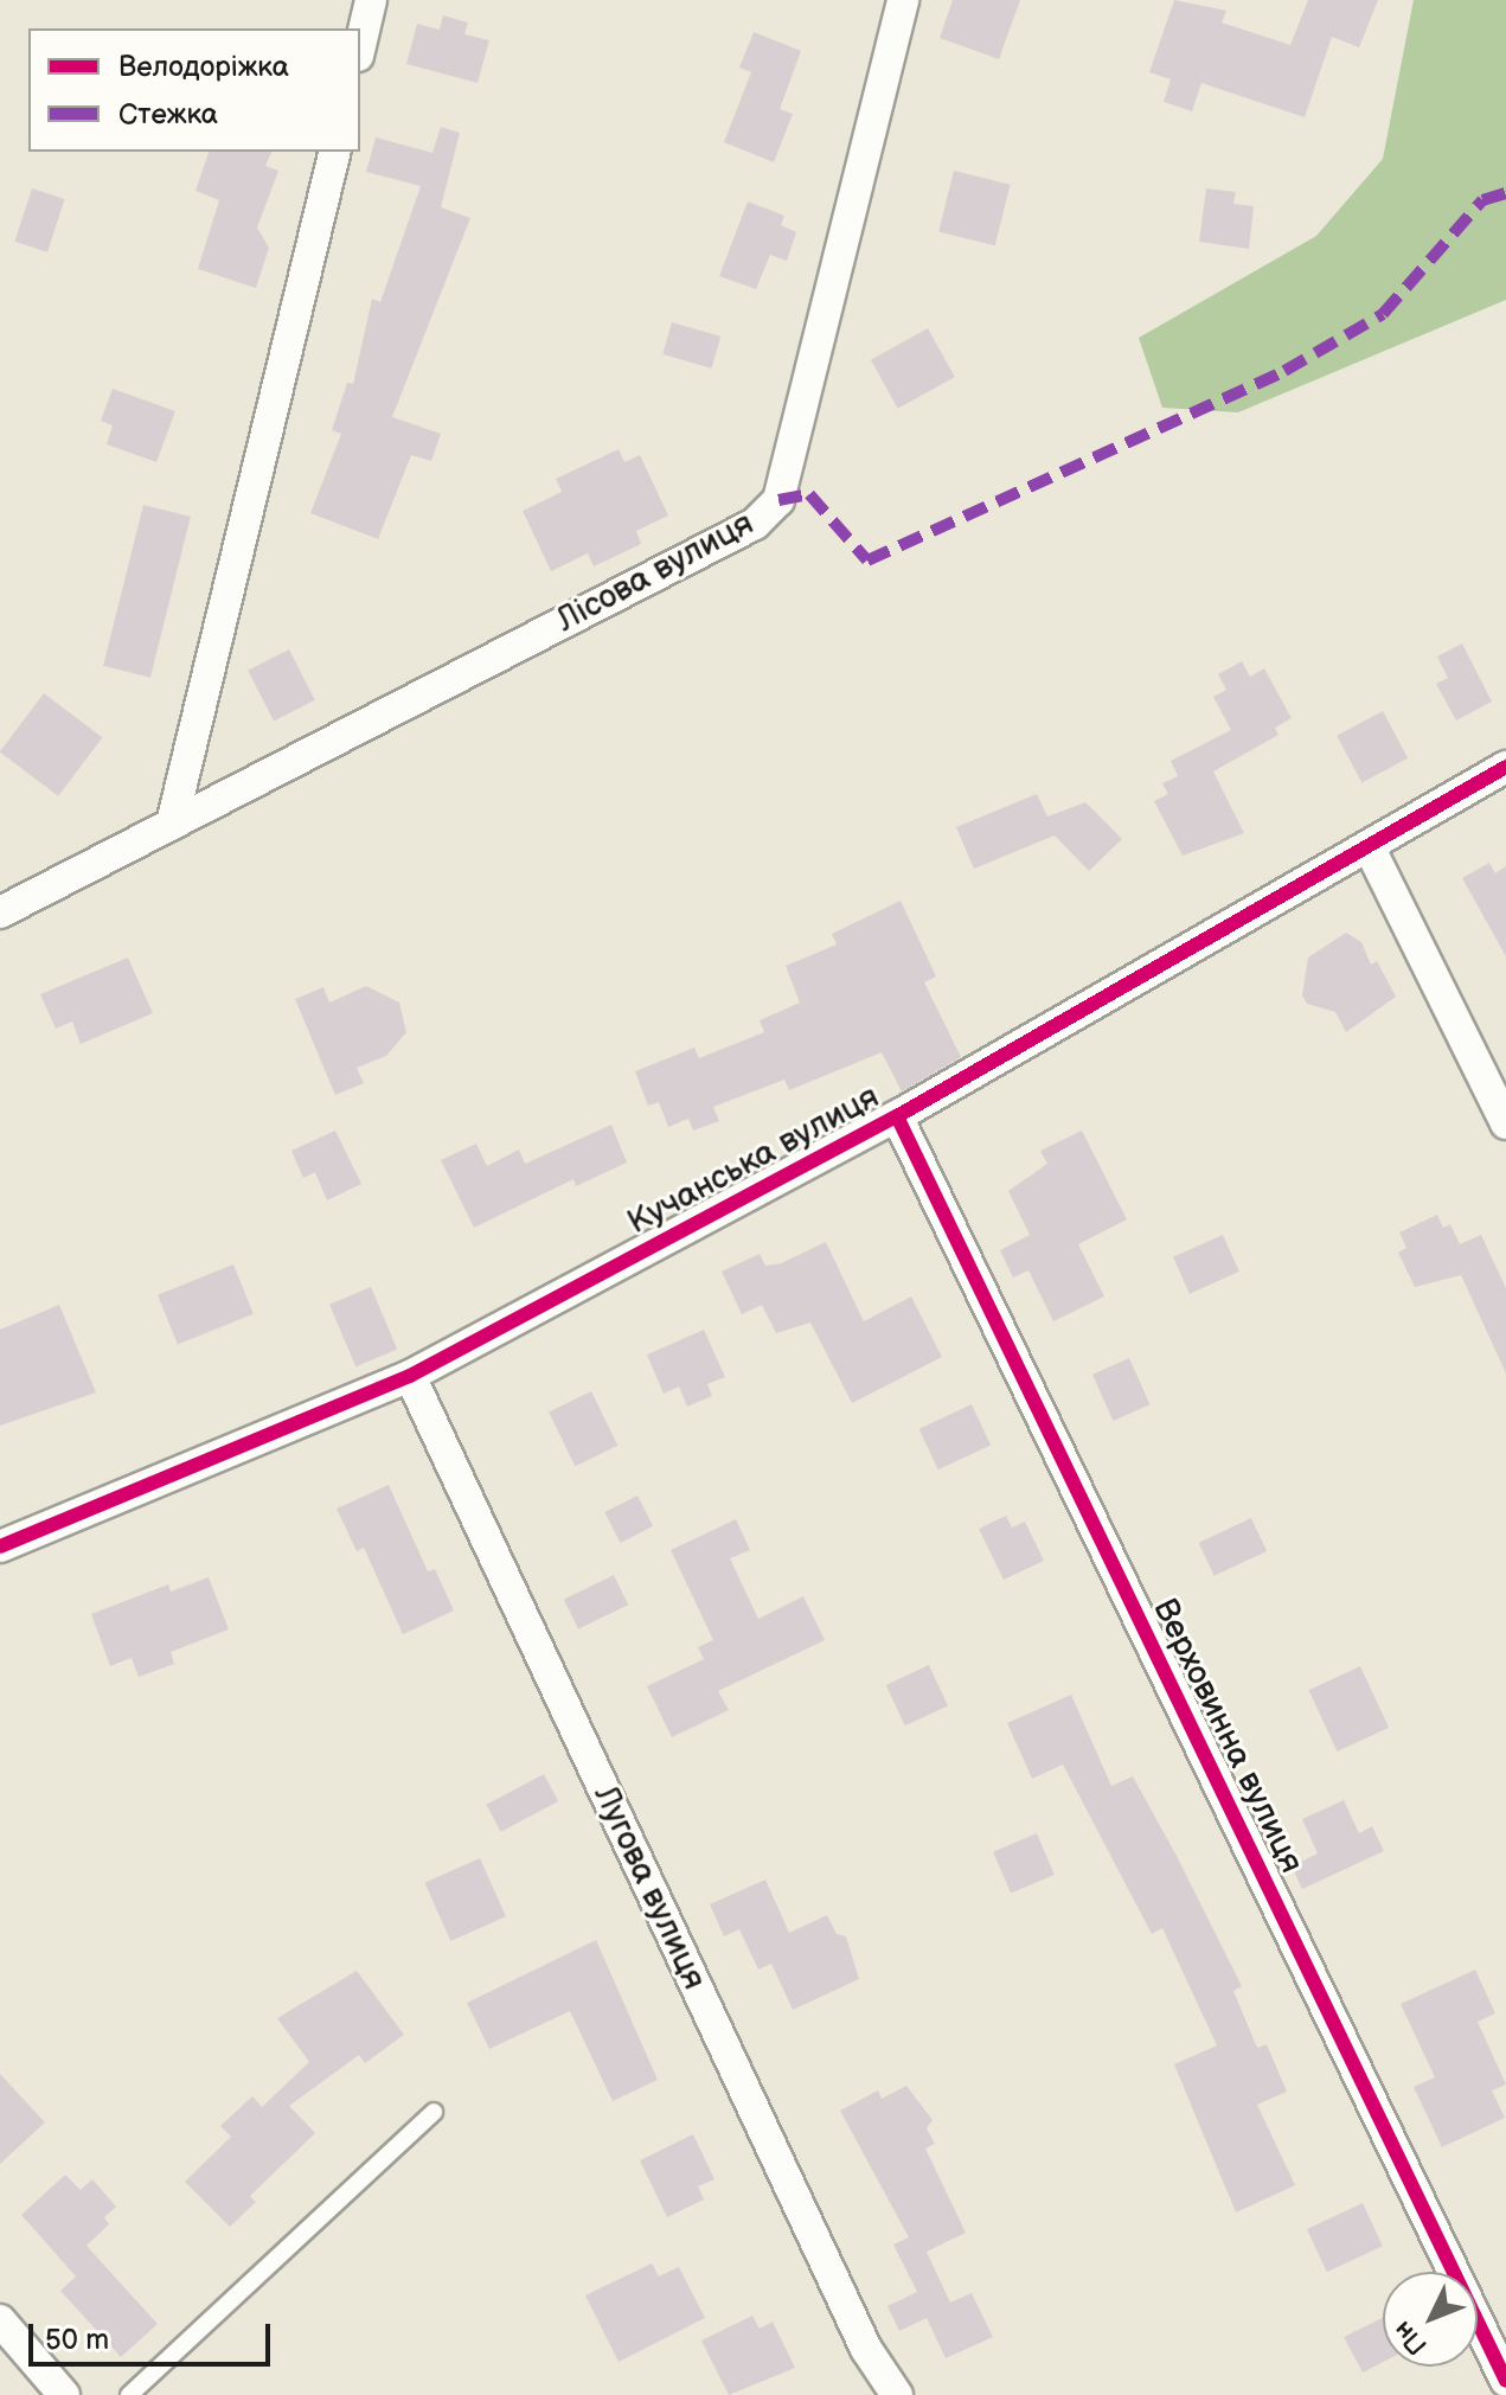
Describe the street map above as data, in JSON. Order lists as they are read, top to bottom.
{
  "streets": {
    "street": [
      "Лісова вулиця",
      "Кучанська вулиця",
      "Верховинна вулиця",
      "Лугова вулиця"
    ]
  },
  "crossings": [
    ["Кучанська вулиця", "Верховинна вулиця"],
    ["Кучанська вулиця", "Лугова вулиця"]
  ],
  "legend": ["Велодоріжка", "Стежка"],
  "scale_bar": "50 m",
  "north": "bottom left"
}
